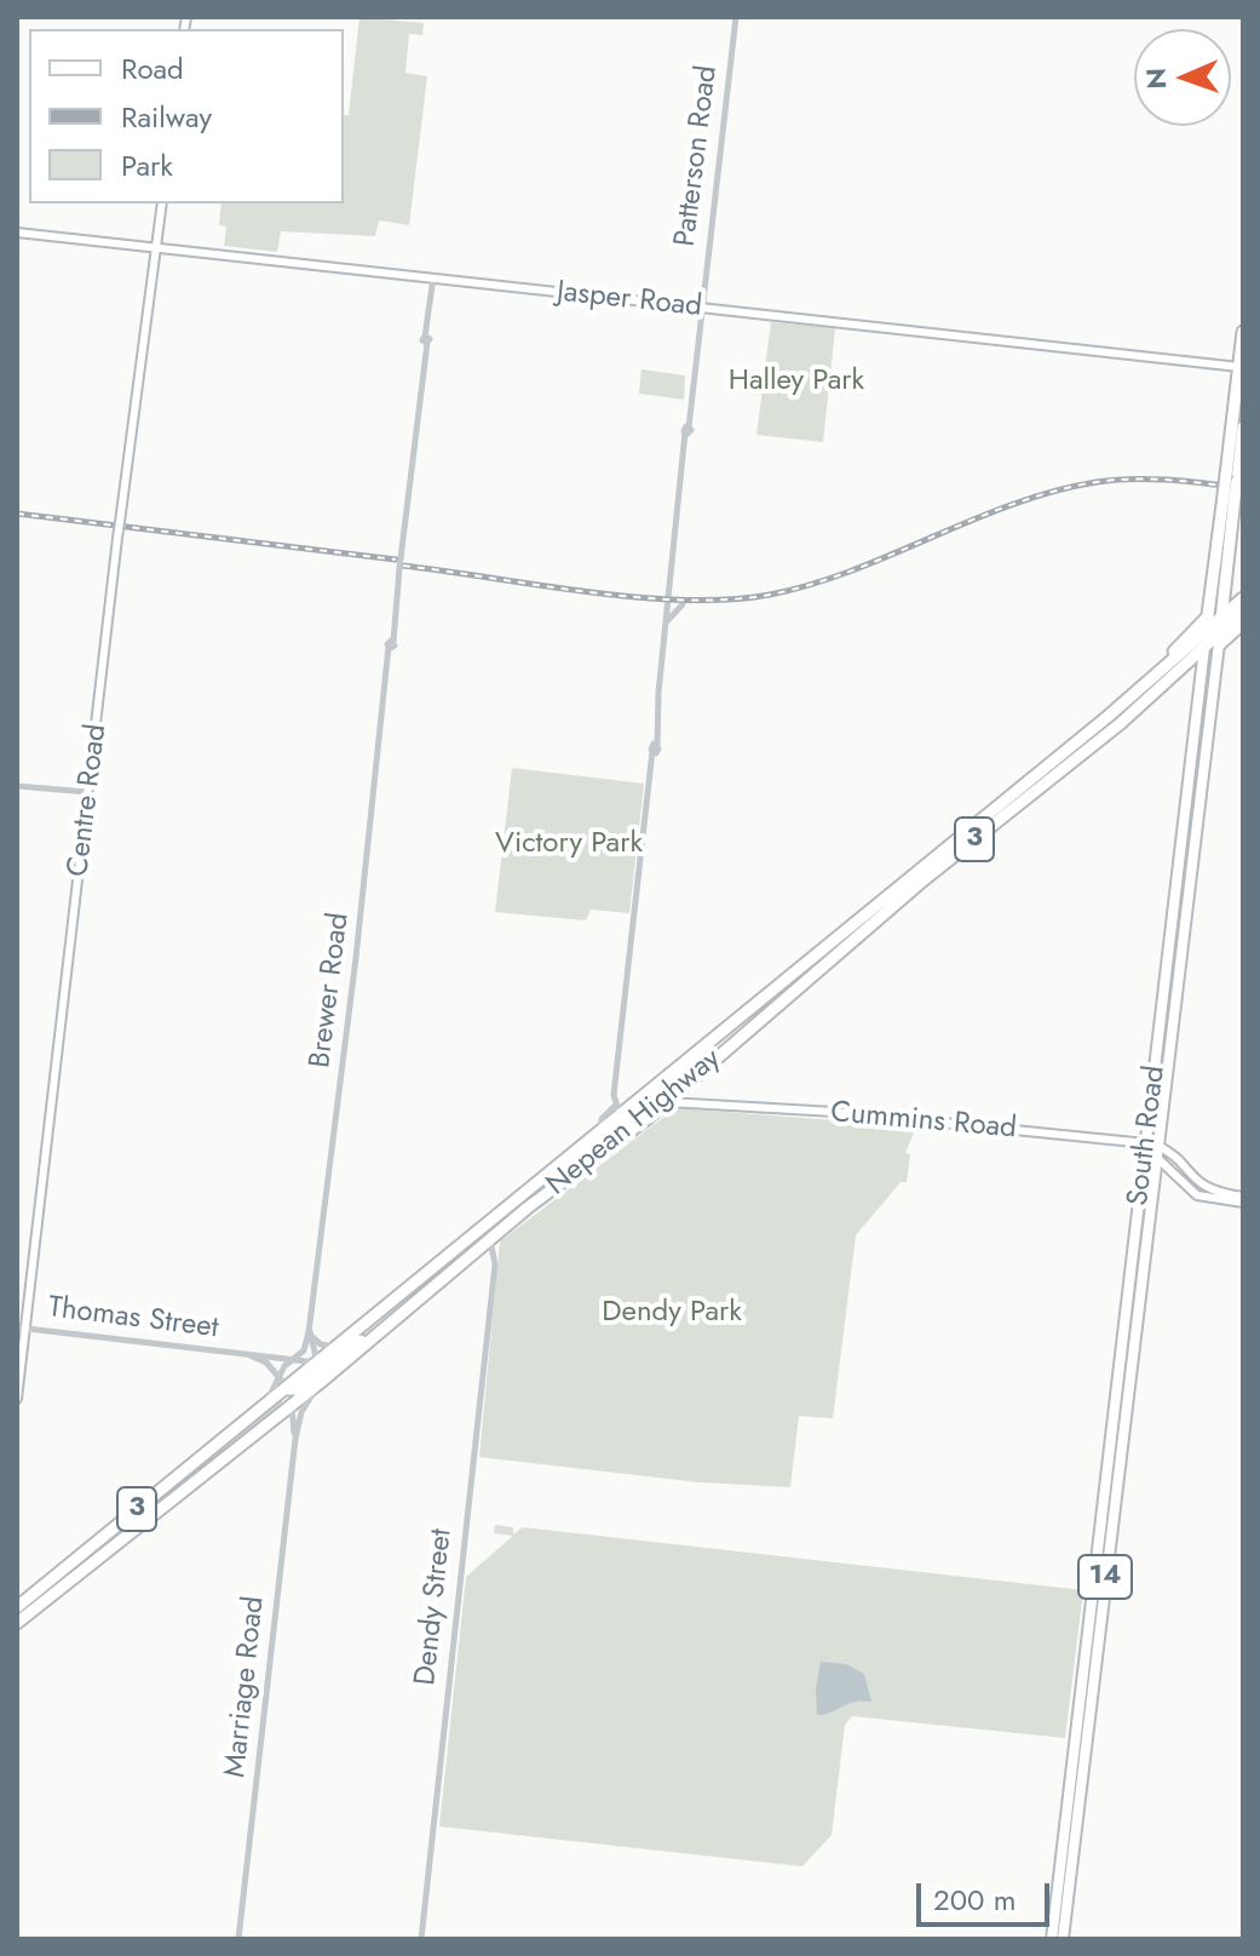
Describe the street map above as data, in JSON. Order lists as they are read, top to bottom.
{
  "streets": {
    "highway": [
      "3",
      "Nepean Highway",
      "South Road",
      "14"
    ],
    "main road": ["Jasper Road", "Centre Road", "Cummins Road"],
    "street": [
      "Patterson Road",
      "Brewer Road",
      "Thomas Street",
      "Dendy Street",
      "Marriage Road"
    ]
  },
  "crossings": [
    ["Patterson Road", "Jasper Road"],
    ["Patterson Road", "Nepean Highway"],
    ["Jasper Road", "Centre Road"],
    ["Jasper Road", "Brewer Road"],
    ["Jasper Road", "South Road"],
    ["Centre Road", "Thomas Street"],
    ["Brewer Road", "Nepean Highway"],
    ["Brewer Road", "Thomas Street"],
    ["Cummins Road", "Nepean Highway"],
    ["Cummins Road", "South Road"],
    ["Nepean Highway", "South Road"],
    ["Nepean Highway", "Thomas Street"],
    ["Nepean Highway", "Dendy Street"],
    ["Nepean Highway", "Marriage Road"]
  ],
  "parks": ["Halley Park", "Victory Park", "Dendy Park"],
  "legend": ["Road", "Railway", "Park"],
  "scale_bar": "200 m",
  "north": "left"
}
